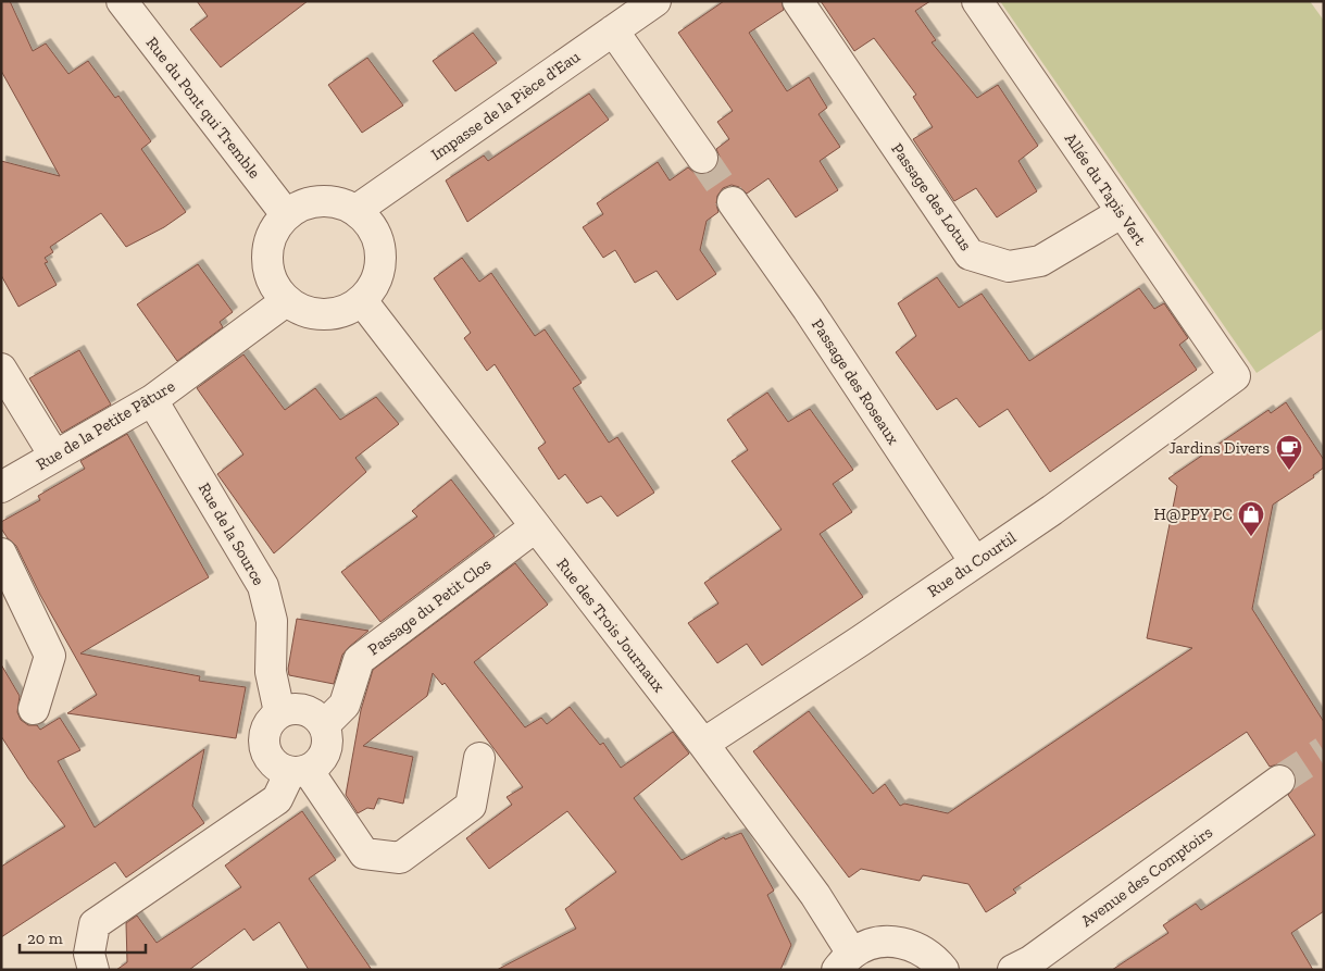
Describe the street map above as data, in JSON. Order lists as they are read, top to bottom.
{
  "streets": {
    "street": [
      "Impasse de la Pièce d'Eau",
      "Rue du Pont qui Tremble",
      "Allée du Tapis Vert",
      "Passage des Lotus",
      "Passage des Roseaux",
      "Rue de la Petite Pâture",
      "Rue de la Source",
      "Rue du Courtil",
      "Passage du Petit Clos",
      "Rue des Trois Journaux",
      "Avenue des Comptoirs"
    ]
  },
  "crossings": [
    ["Impasse de la Pièce d'Eau", "Rue du Pont qui Tremble"],
    ["Impasse de la Pièce d'Eau", "Rue de la Petite Pâture"],
    ["Impasse de la Pièce d'Eau", "Rue des Trois Journaux"],
    ["Rue du Pont qui Tremble", "Rue de la Petite Pâture"],
    ["Rue du Pont qui Tremble", "Rue des Trois Journaux"],
    ["Allée du Tapis Vert", "Passage des Lotus"],
    ["Allée du Tapis Vert", "Rue du Courtil"],
    ["Passage des Roseaux", "Rue du Courtil"],
    ["Rue de la Petite Pâture", "Rue de la Source"],
    ["Rue de la Petite Pâture", "Rue des Trois Journaux"],
    ["Rue de la Source", "Passage du Petit Clos"],
    ["Rue du Courtil", "Rue des Trois Journaux"],
    ["Passage du Petit Clos", "Rue des Trois Journaux"]
  ],
  "places": {
    "cafe": ["Jardins Divers"],
    "shop": ["H@PPY PC"]
  },
  "scale_bar": "20 m"
}
